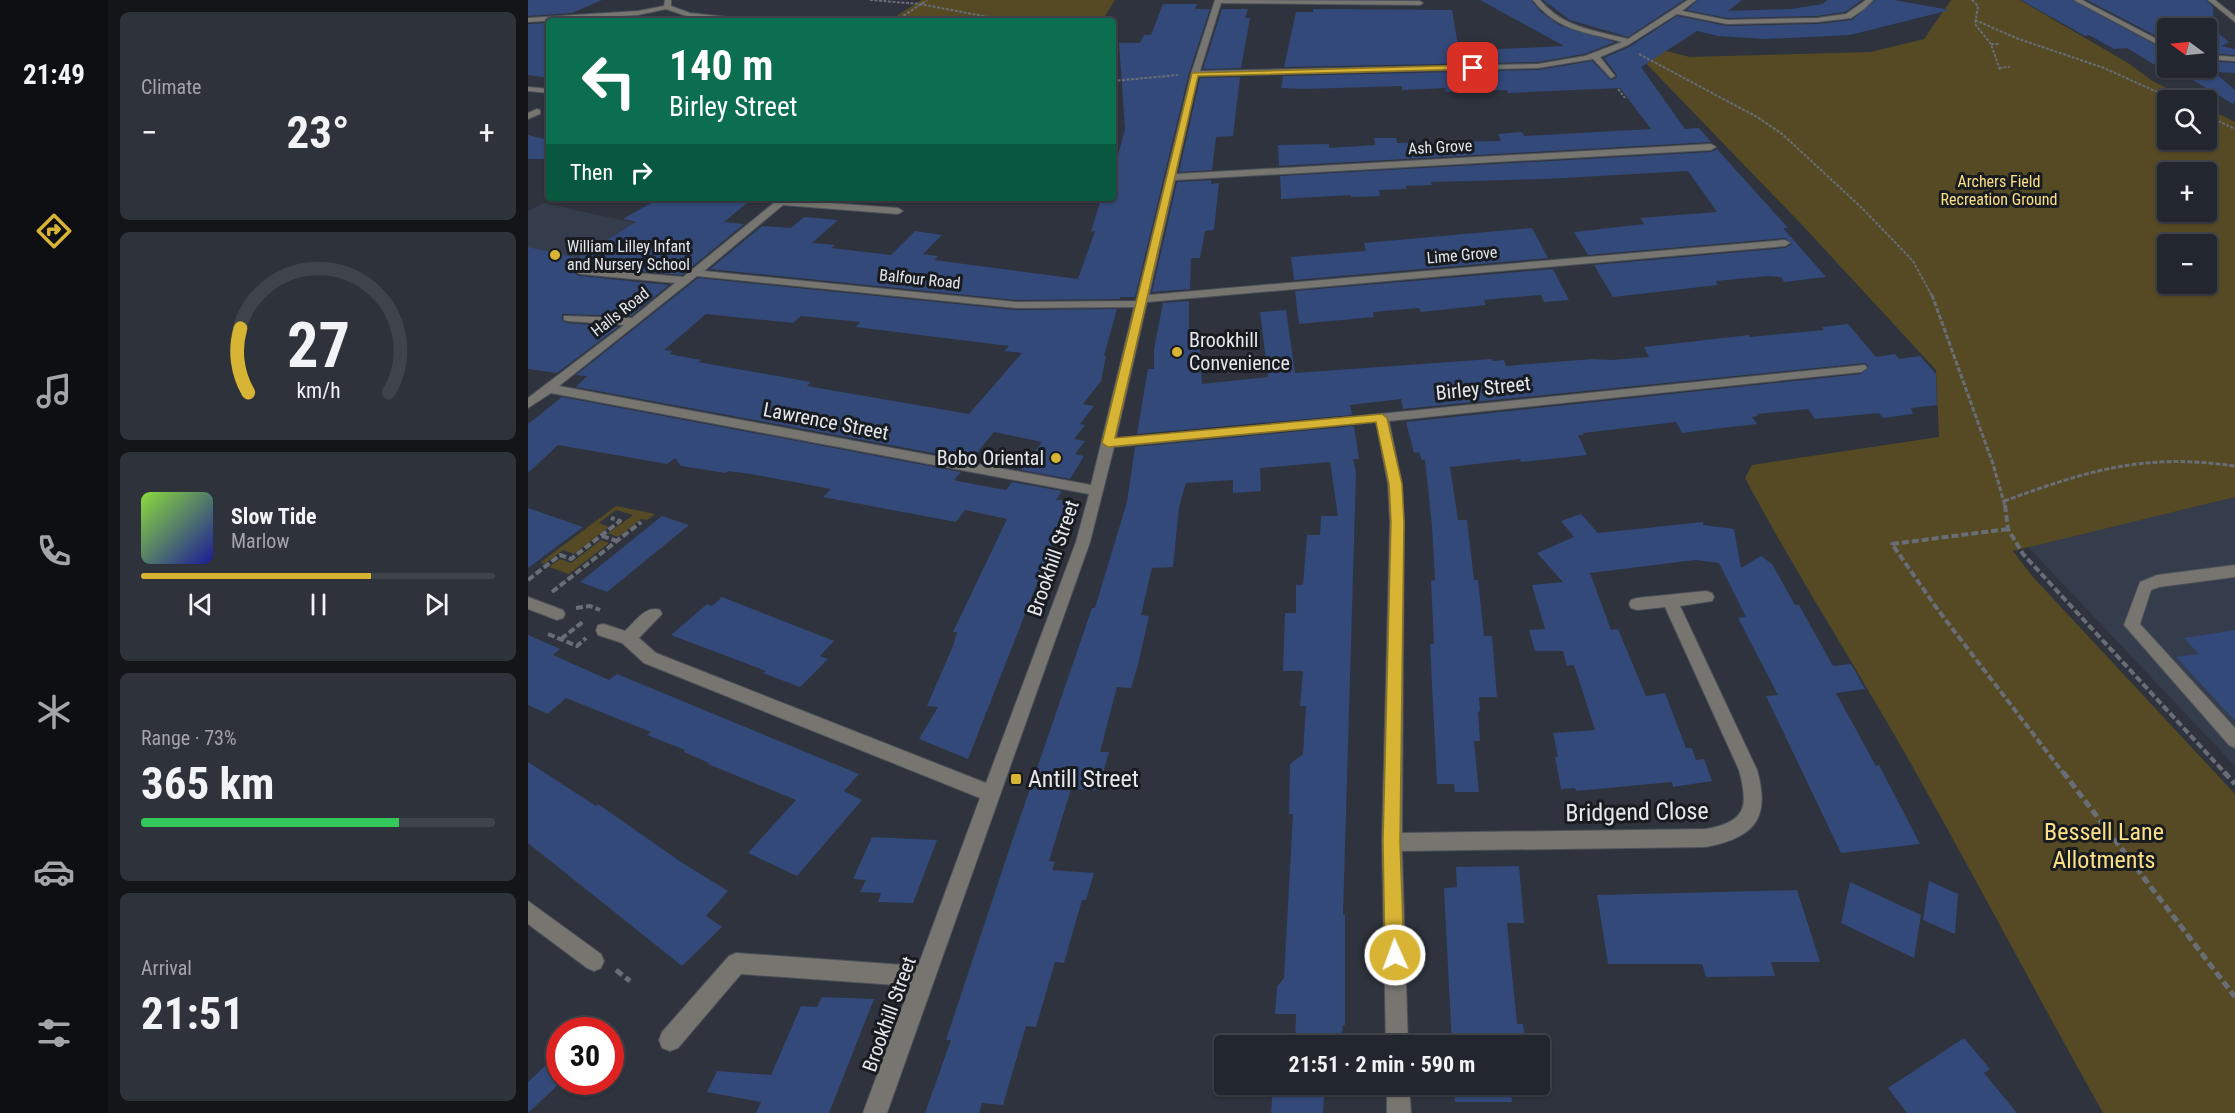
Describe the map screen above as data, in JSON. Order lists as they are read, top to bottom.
{
  "streets": {
    "street": [
      "Ash Grove",
      "Lime Grove",
      "Balfour Road",
      "Halls Road",
      "Birley Street",
      "Lawrence Street",
      "Brookhill Street",
      "Bridgend Close"
    ]
  },
  "crossings": [
    ["Ash Grove", "Brookhill Street"],
    ["Lime Grove", "Balfour Road"],
    ["Lime Grove", "Brookhill Street"],
    ["Balfour Road", "Halls Road"],
    ["Balfour Road", "Brookhill Street"],
    ["Halls Road", "Lawrence Street"],
    ["Birley Street", "Brookhill Street"],
    ["Lawrence Street", "Brookhill Street"]
  ],
  "parks": ["Archers Field Recreation Ground", "Bessell Lane Allotments"],
  "places": {
    "other": ["William Lilley Infant and Nursery School", "Brookhill Convenience", "Bobo Oriental"],
    "transit": ["Antill Street"]
  },
  "north": "left",
  "page": {
    "tabs": "21:49",
    "tile": [
      "Climate",
      ["Range · 73%", "365 km"],
      ["Arrival", "21:51"]
    ],
    "map_buttons": ["+", "−"],
    "turn": ["140 m", "Birley Street"],
    "heat": ["−", "23°", "+"],
    "then": "Then",
    "song": ["Slow Tide", "Marlow"],
    "limit": "30",
    "trip": "21:51 · 2 min · 590 m",
    "gauge": ["27", "km/h"]
  }
}
